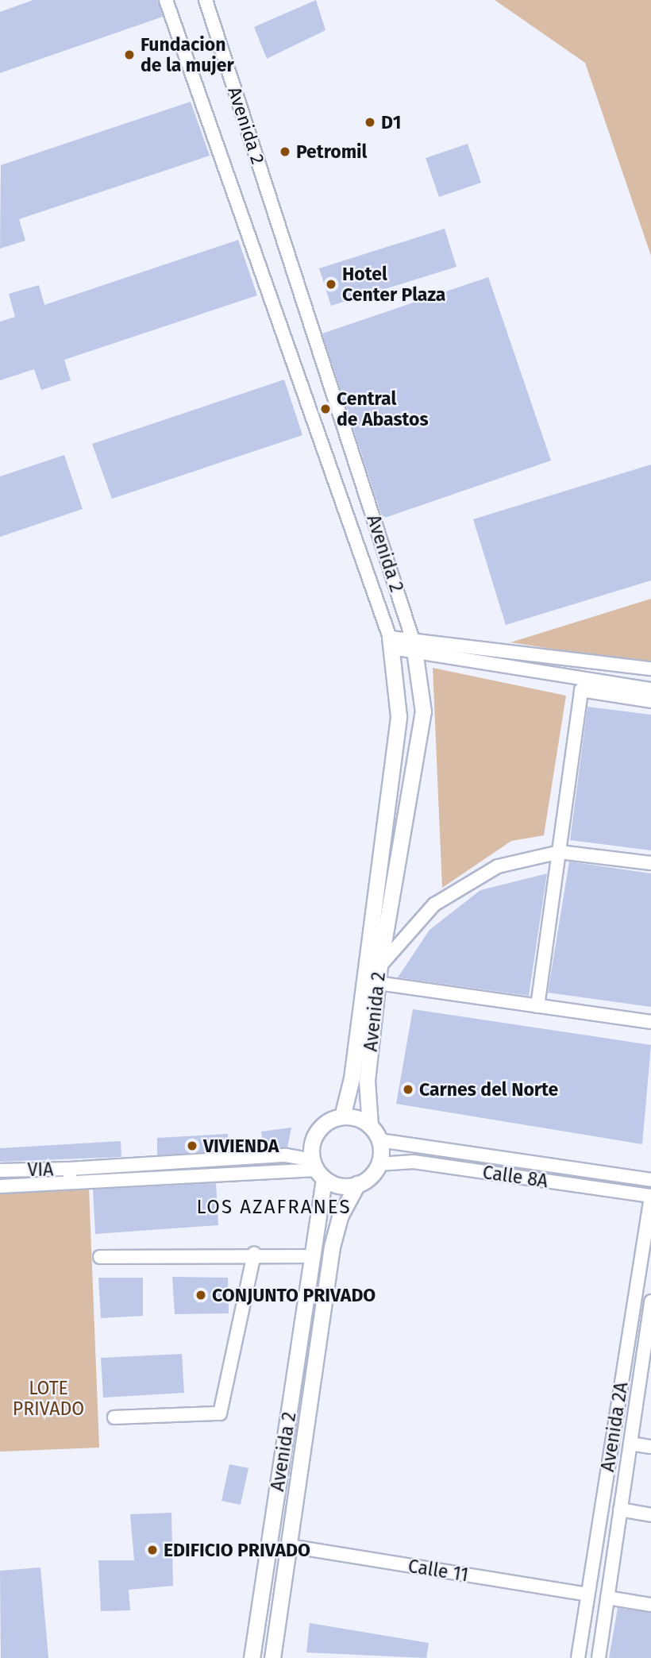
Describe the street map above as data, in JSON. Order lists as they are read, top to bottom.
{
  "streets": {
    "street": [
      "Avenida 2",
      "VIA",
      "Calle 8A",
      "Avenida 2A",
      "Calle 11"
    ]
  },
  "crossings": [
    ["Avenida 2", "Calle 8A"],
    ["Avenida 2", "Calle 11"],
    ["Calle 8A", "Avenida 2A"],
    ["Avenida 2A", "Calle 11"]
  ],
  "districts": ["LOS AZAFRANES"],
  "parks": ["LOTE PRIVADO"],
  "places": [
    "Fundacion de la mujer",
    "D1",
    "Petromil",
    "Hotel Center Plaza",
    "Central de Abastos",
    "Carnes del Norte",
    "VIVIENDA",
    "CONJUNTO PRIVADO",
    "EDIFICIO PRIVADO"
  ]
}
